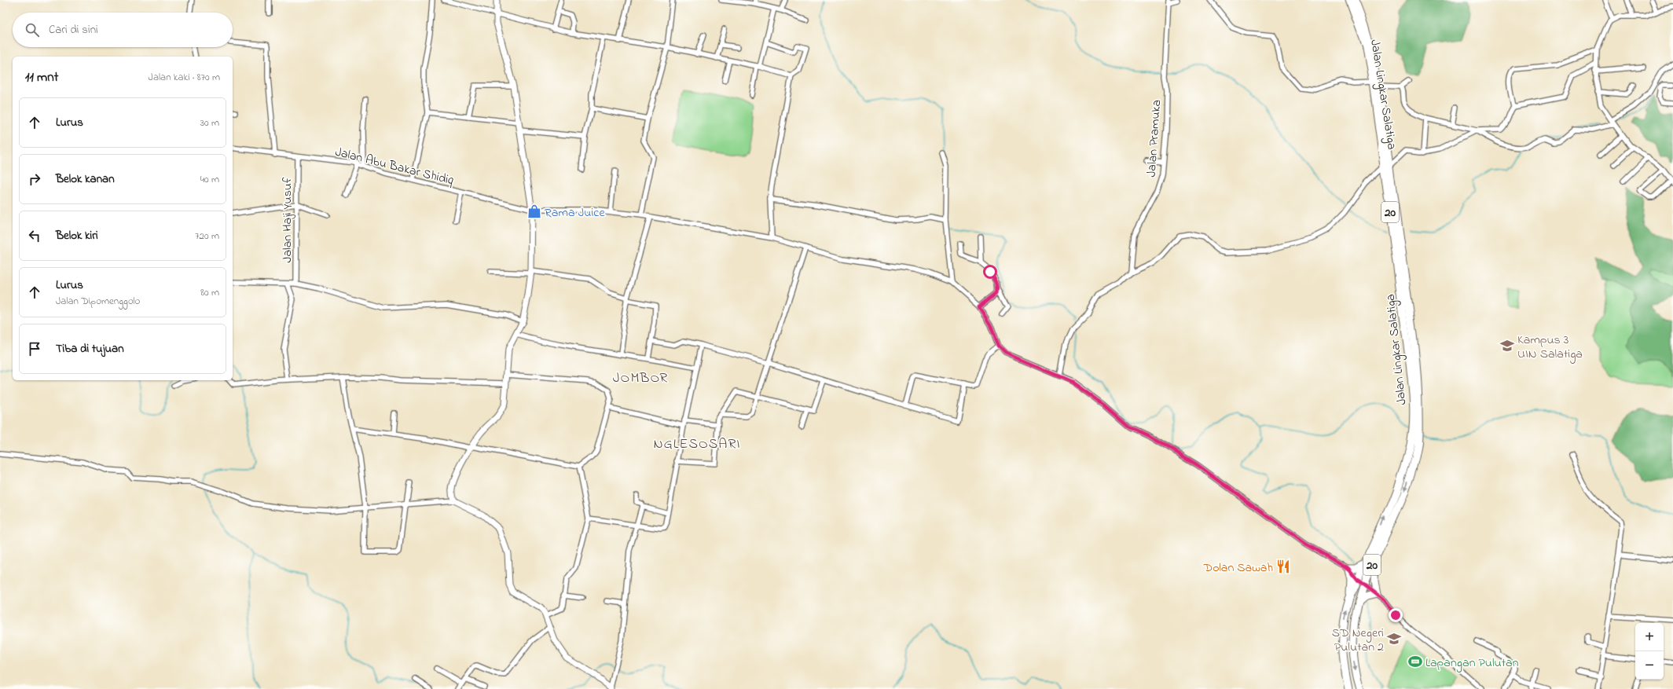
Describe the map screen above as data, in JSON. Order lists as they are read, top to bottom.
{
  "streets": {
    "highway": ["Jalan Lingkar Salatiga", "20"],
    "street": ["Jalan Pramuka", "Jalan Abu Bakar Shidiq", "Jalan Haji Yusuf"]
  },
  "crossings": [
    ["Jalan Abu Bakar Shidiq", "Jalan Haji Yusuf"]
  ],
  "districts": ["JOMBOR", "NGLESOSARI"],
  "places": {
    "shop": ["Rama Juice"],
    "school or university": ["Kampus 3 UIN Salatiga", "SD Negeri Pulutan 2"],
    "restaurant": ["Dolan Sawah"],
    "sports": ["Lapangan Pulutan"]
  },
  "page": {
    "search": "Cari di sini",
    "heading": ["11 mnt", "Jalan kaki · 870 m"],
    "list": [
      ["Lurus", "30 m"],
      ["Belok kanan", "40 m"],
      ["Belok kiri", "720 m"],
      ["Lurus", "Jalan Dipomenggolo", "80 m"],
      "Tiba di tujuan"
    ],
    "map_buttons": ["+", "−"]
  }
}
